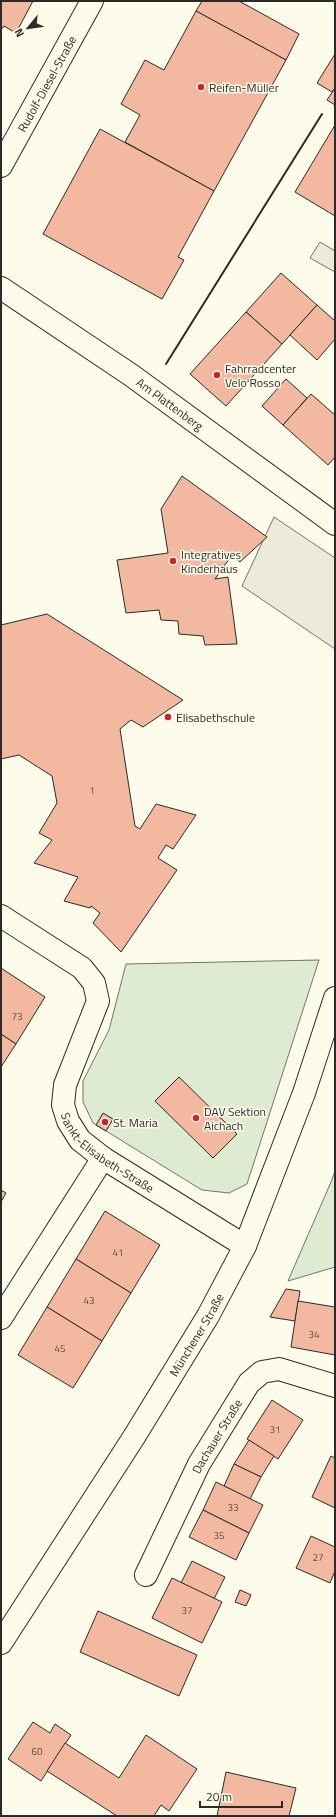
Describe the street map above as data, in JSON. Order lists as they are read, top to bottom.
{
  "streets": {
    "street": [
      "Rudolf-Diesel-Straße",
      "Am Plattenberg",
      "Sankt-Elisabeth-Straße",
      "Münchener Straße",
      "Dachauer Straße"
    ]
  },
  "crossings": [
    ["Sankt-Elisabeth-Straße", "Münchener Straße"]
  ],
  "places": [
    "Reifen-Müller",
    "Fahrradcenter Velo Rosso",
    "Integratives Kinderhaus",
    "Elisabethschule",
    "DAV Sektion Aichach",
    "St. Maria"
  ],
  "house_numbers": [
    "1",
    "73",
    "41",
    "43",
    "34",
    "45",
    "31",
    "33",
    "35",
    "27",
    "37",
    "60"
  ],
  "scale_bar": "20 m",
  "north": "bottom left"
}
